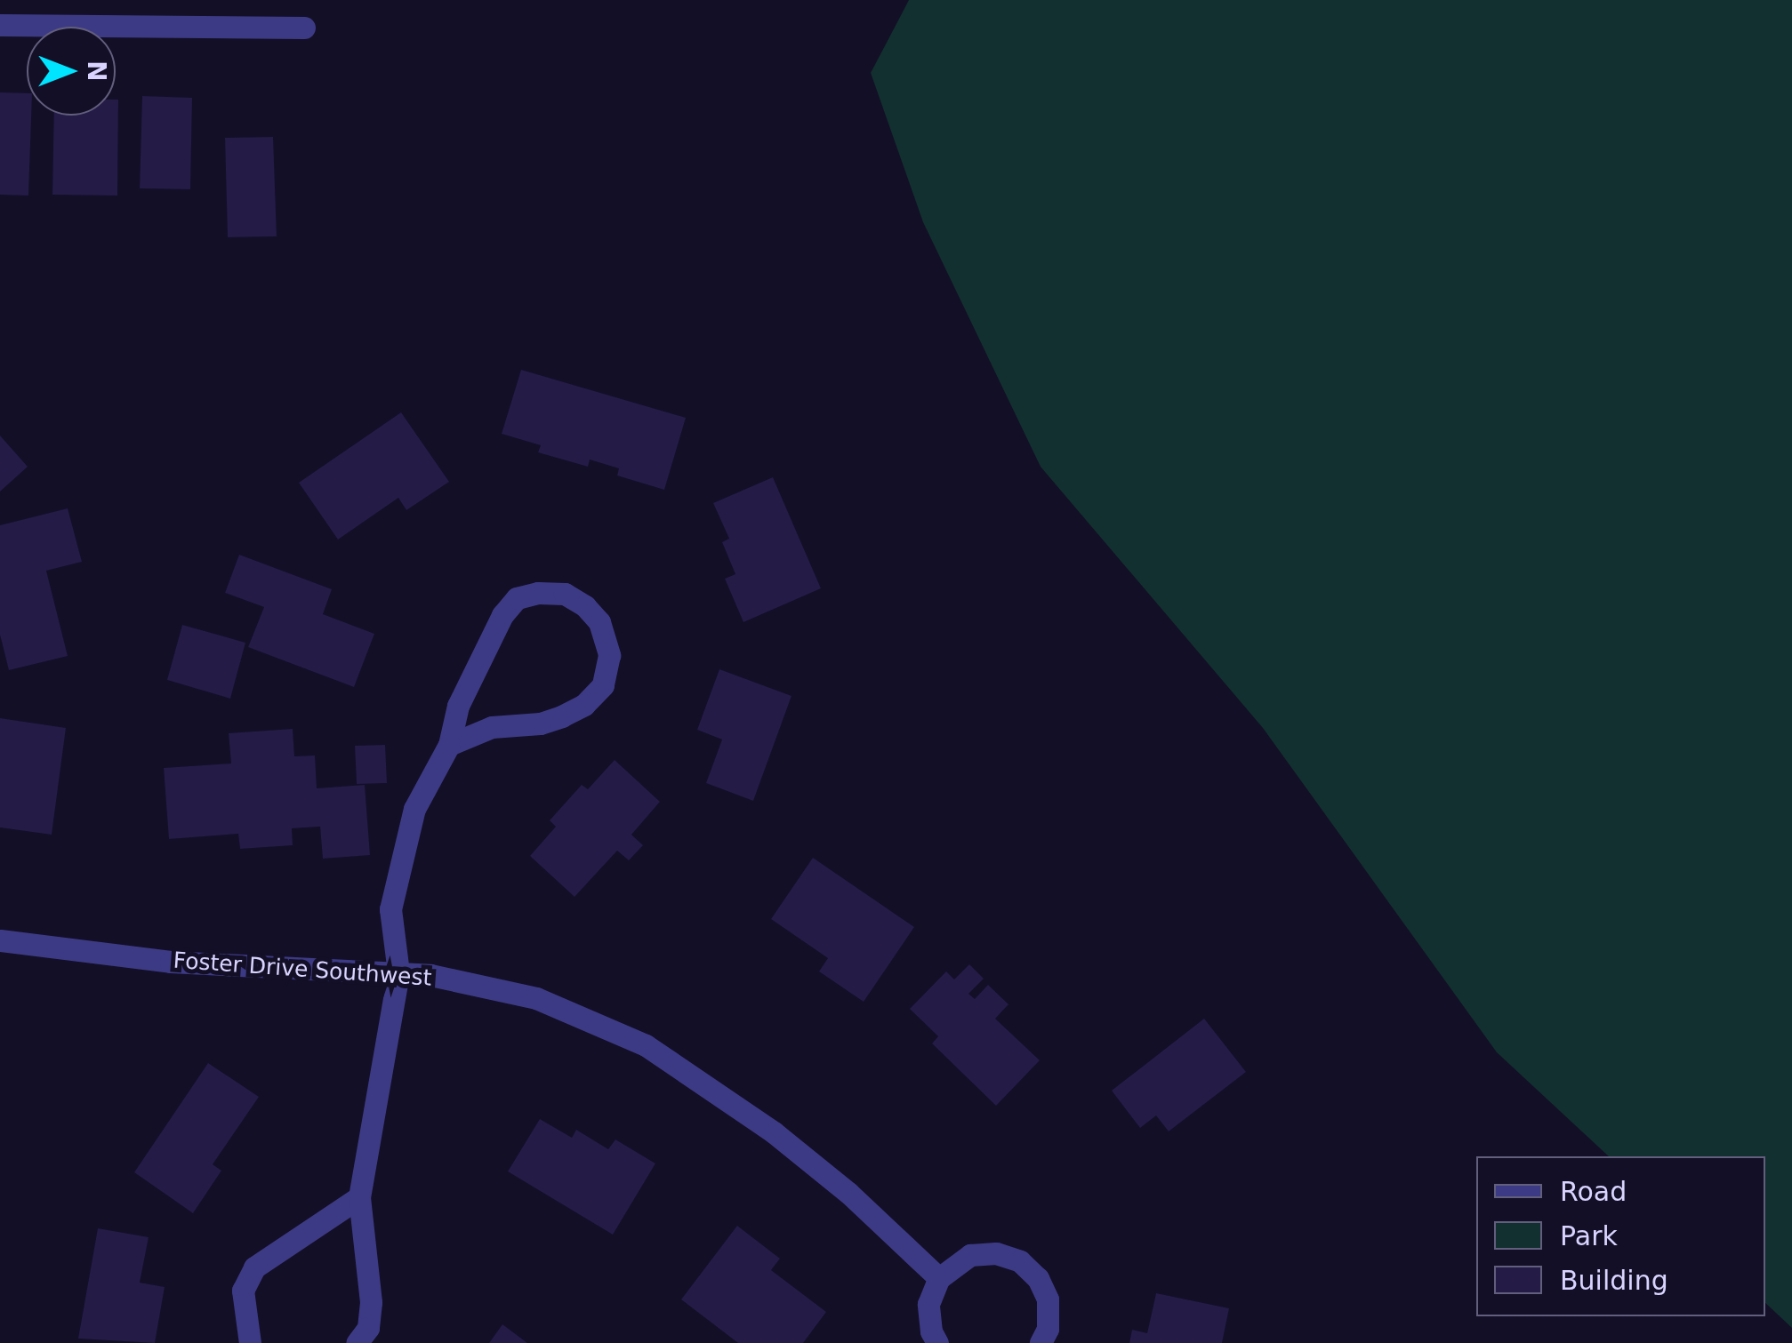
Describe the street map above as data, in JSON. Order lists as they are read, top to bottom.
{
  "streets": {
    "street": ["Foster Drive Southwest"]
  },
  "legend": ["Road", "Park", "Building"],
  "north": "right"
}
